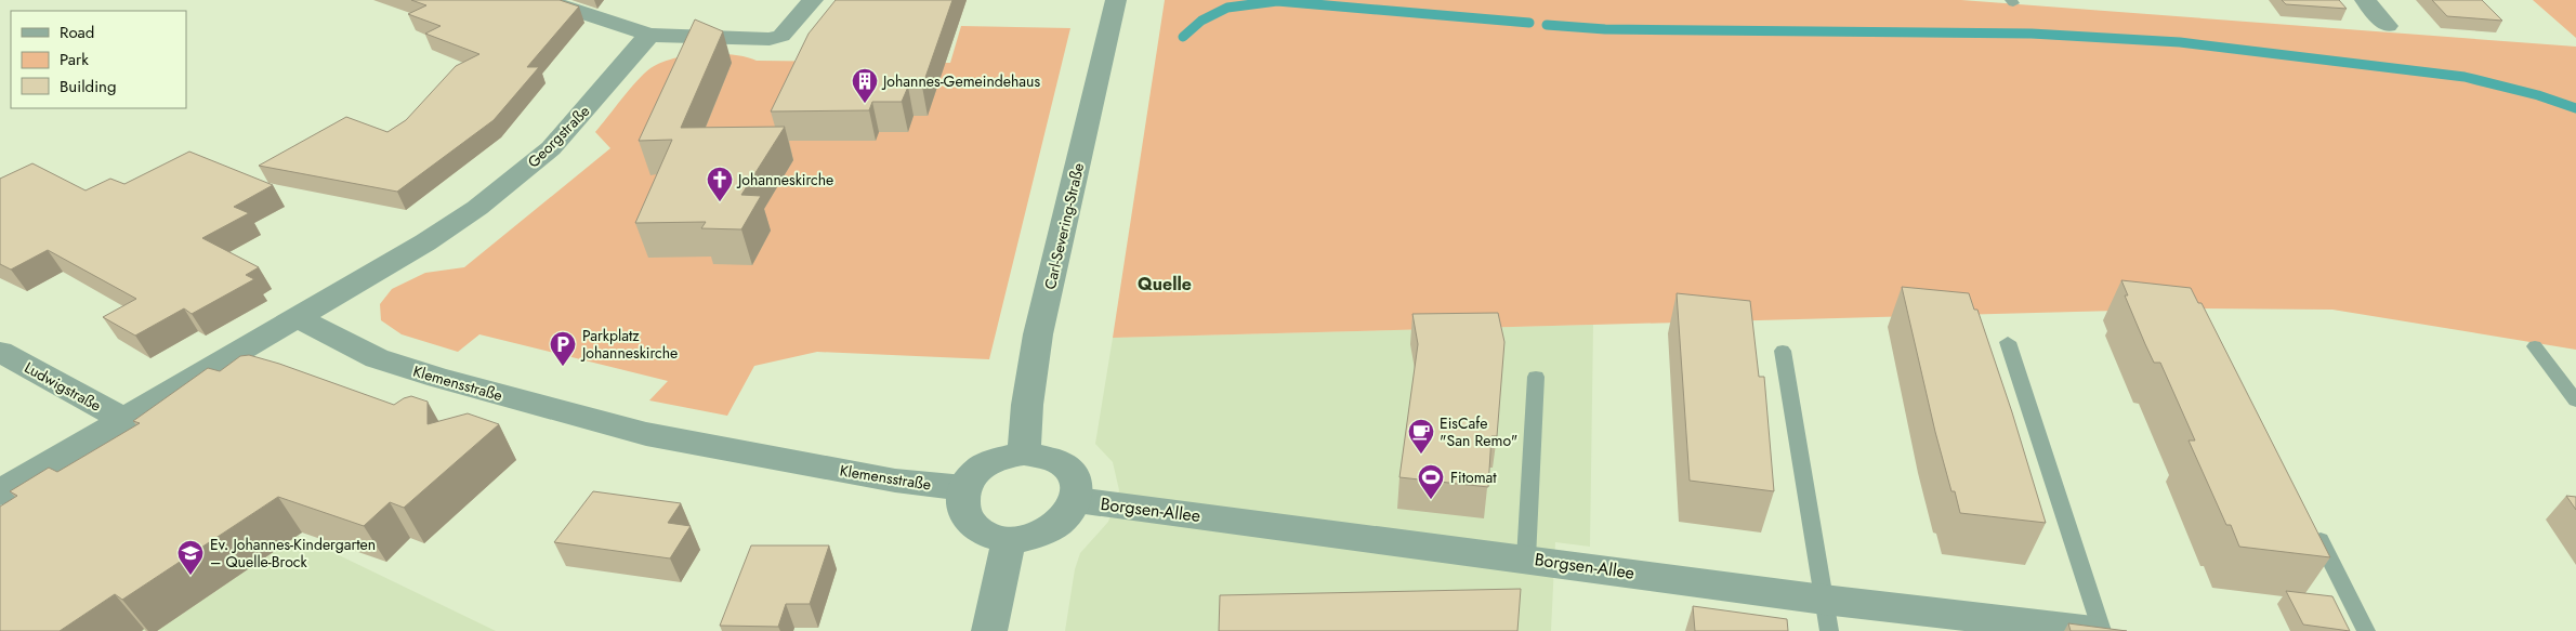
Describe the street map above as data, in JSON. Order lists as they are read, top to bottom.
{
  "streets": {
    "street": [
      "Georgstraße",
      "Carl-Severing-Straße",
      "Klemensstraße",
      "Ludwigstraße",
      "Borgsen-Allee"
    ]
  },
  "crossings": [
    ["Georgstraße", "Klemensstraße"],
    ["Carl-Severing-Straße", "Klemensstraße"],
    ["Carl-Severing-Straße", "Borgsen-Allee"],
    ["Klemensstraße", "Borgsen-Allee"]
  ],
  "districts": ["Quelle"],
  "places": {
    "building": ["Johannes-Gemeindehaus"],
    "church": ["Johanneskirche"],
    "parking": ["Parkplatz Johanneskirche"],
    "cafe": ["EisCafe \"San Remo\""],
    "sports": ["Fitomat"],
    "school or university": ["Ev. Johannes-Kindergarten – Quelle-Brock"]
  },
  "legend": ["Road", "Park", "Building"]
}
